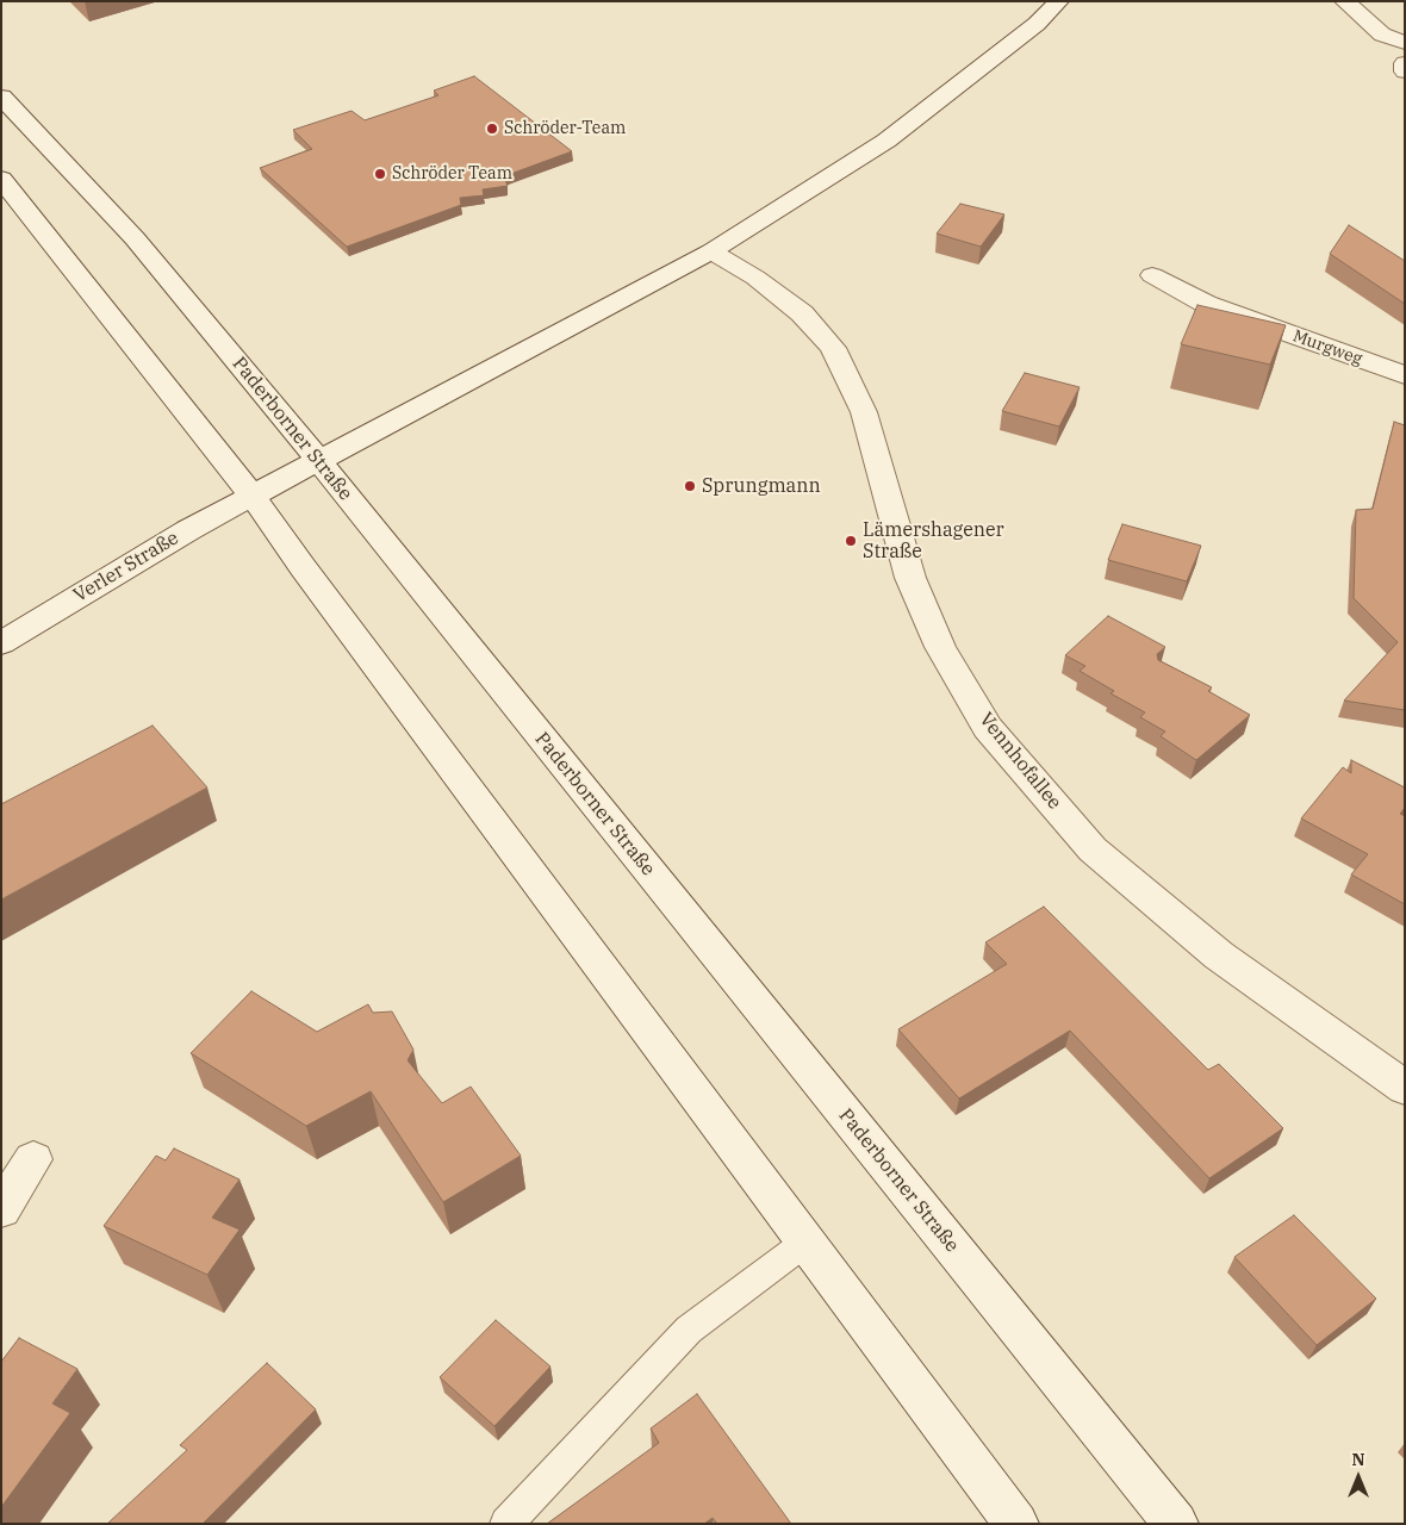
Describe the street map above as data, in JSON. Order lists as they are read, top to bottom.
{
  "streets": {
    "main road": [
      "Murgweg",
      "Paderborner Straße",
      "Verler Straße",
      "Vennhofallee"
    ]
  },
  "crossings": [
    ["Paderborner Straße", "Verler Straße"]
  ],
  "places": [
    "Schröder-Team",
    "Schröder Team",
    "Sprungmann",
    "Lämershagener Straße"
  ],
  "north": "top"
}
